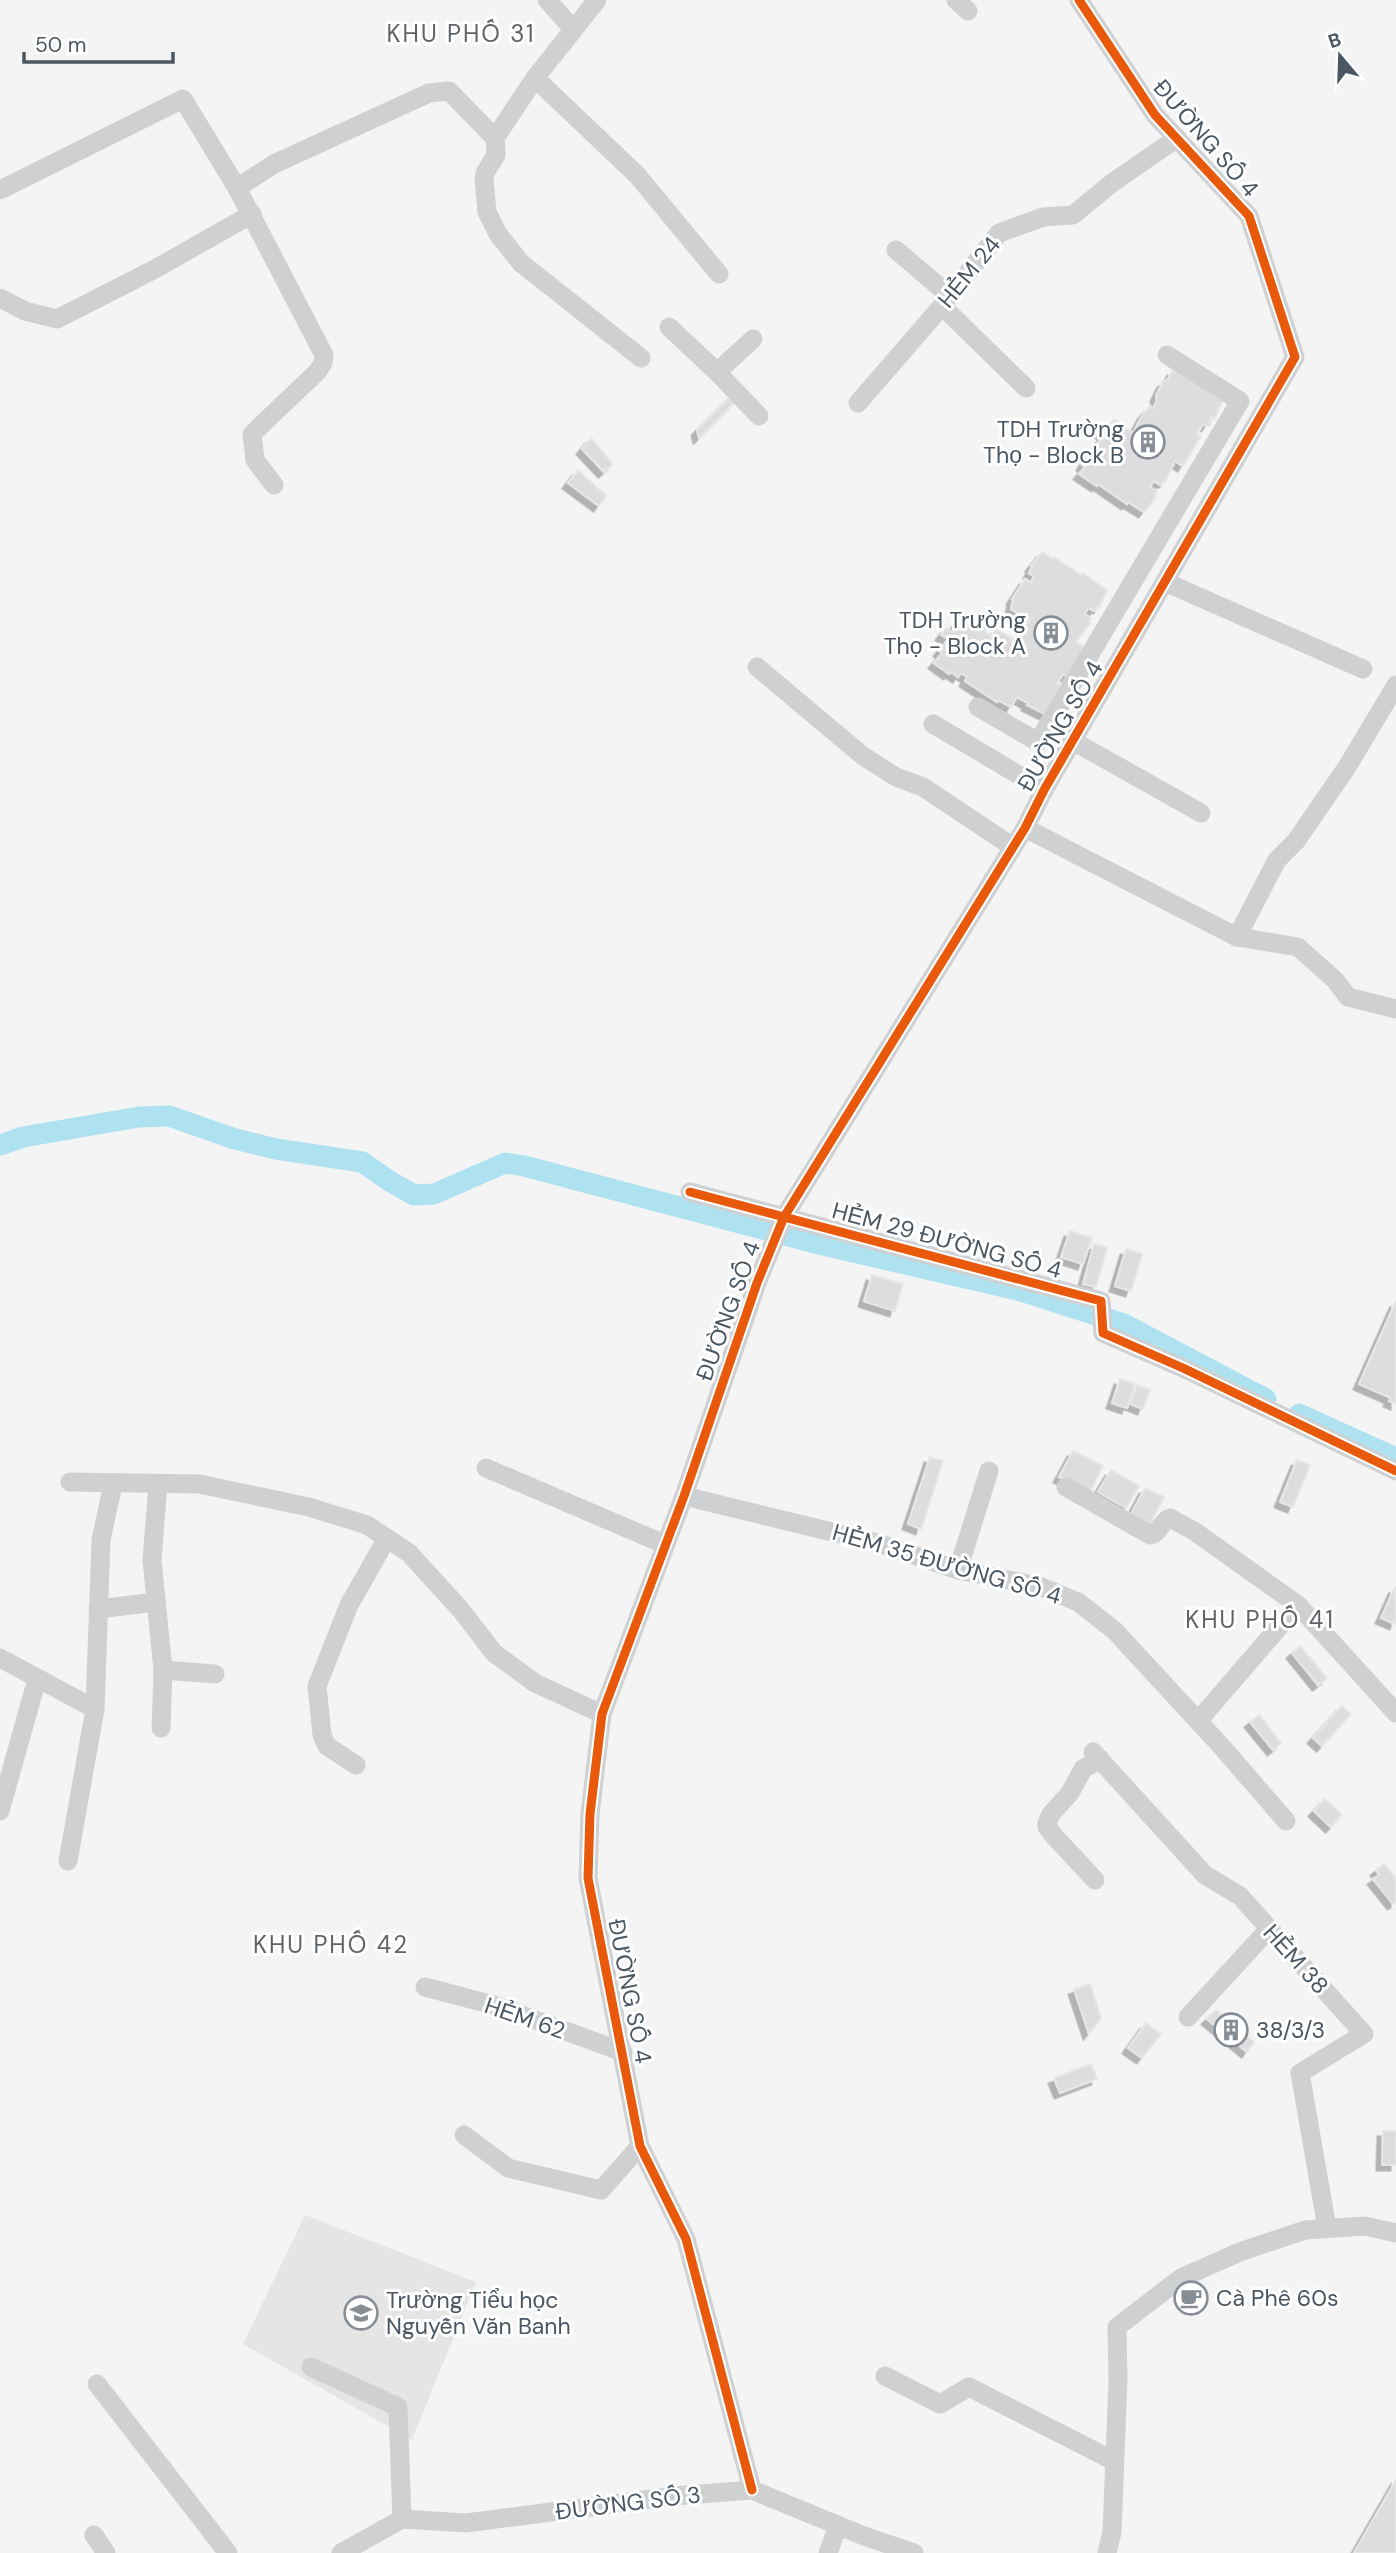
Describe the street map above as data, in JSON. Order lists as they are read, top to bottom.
{
  "streets": {
    "street": [
      "ĐƯỜNG SỐ 4",
      "HẺM 24",
      "HẺM 29 ĐƯỜNG SỐ 4",
      "HẺM 35 ĐƯỜNG SỐ 4",
      "HẺM 38",
      "HẺM 62",
      "ĐƯỜNG SỐ 3"
    ]
  },
  "crossings": [
    ["ĐƯỜNG SỐ 4", "HẺM 24"],
    ["ĐƯỜNG SỐ 4", "HẺM 29 ĐƯỜNG SỐ 4"],
    ["ĐƯỜNG SỐ 4", "HẺM 35 ĐƯỜNG SỐ 4"],
    ["ĐƯỜNG SỐ 4", "HẺM 62"],
    ["ĐƯỜNG SỐ 4", "ĐƯỜNG SỐ 3"]
  ],
  "districts": ["KHU PHỐ 31", "KHU PHỐ 41", "KHU PHỐ 42"],
  "places": {
    "building": ["TDH Trường Thọ - Block B", "TDH Trường Thọ - Block A", "38/3/3"],
    "cafe": ["Cà Phê 60s"],
    "school or university": ["Trường Tiểu học Nguyễn Văn Banh"]
  },
  "scale_bar": "50 m",
  "north": "top"
}
